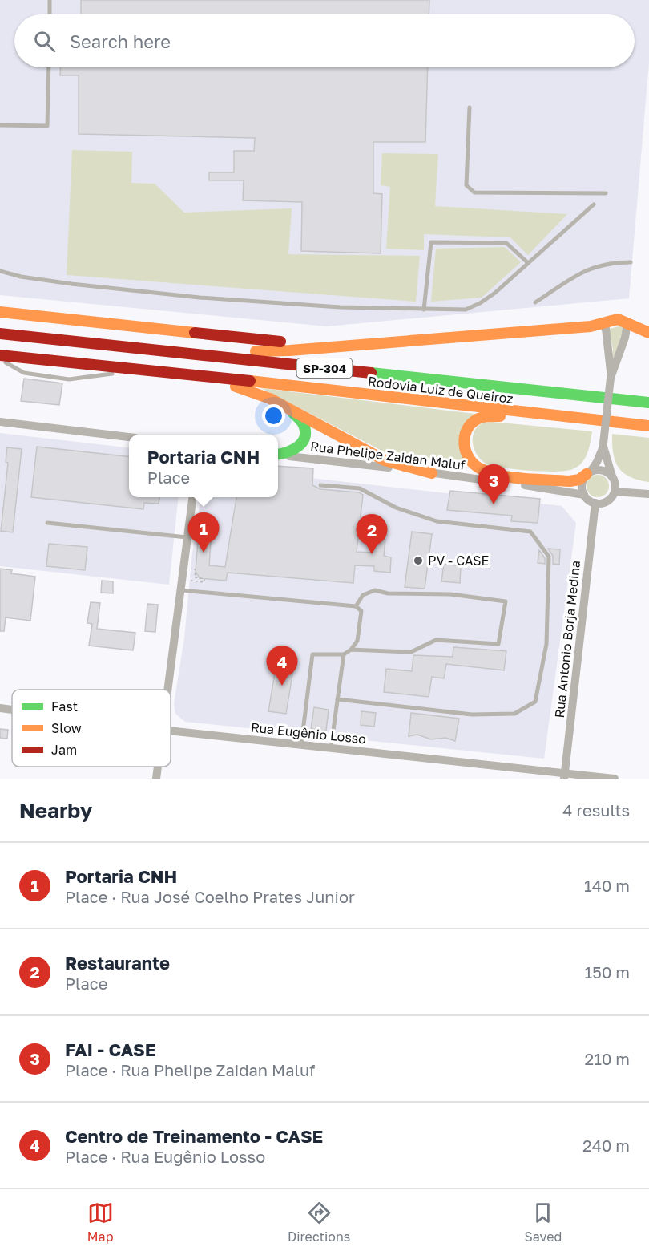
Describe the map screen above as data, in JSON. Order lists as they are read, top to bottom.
{
  "streets": {
    "highway": ["SP-304", "Rodovia Luiz de Queiroz"],
    "street": ["Rua Phelipe Zaidan Maluf", "Rua Antonio Borja Medina", "Rua Eugênio Losso"]
  },
  "crossings": [
    ["Rua Phelipe Zaidan Maluf", "Rua Antonio Borja Medina"],
    ["Rua Antonio Borja Medina", "Rua Eugênio Losso"]
  ],
  "places": ["PV - CASE"],
  "legend": ["Fast", "Slow", "Jam"],
  "page": {
    "search": "Search here",
    "popup": ["Portaria CNH", "Place"],
    "pins": [
      "3",
      "1",
      "2",
      "4"
    ],
    "heading": ["Nearby", "4 results"],
    "list": [
      {
        "mark": "1",
        "name": "Portaria CNH",
        "note": "Place · Rua José Coelho Prates Junior",
        "value": "140 m"
      },
      {
        "mark": "2",
        "name": "Restaurante",
        "note": "Place",
        "value": "150 m"
      },
      {
        "mark": "3",
        "name": "FAI - CASE",
        "note": "Place · Rua Phelipe Zaidan Maluf",
        "value": "210 m"
      },
      {
        "mark": "4",
        "name": "Centro de Treinamento - CASE",
        "note": "Place · Rua Eugênio Losso",
        "value": "240 m"
      }
    ],
    "nav": ["Map", "Directions", "Saved"]
  }
}
